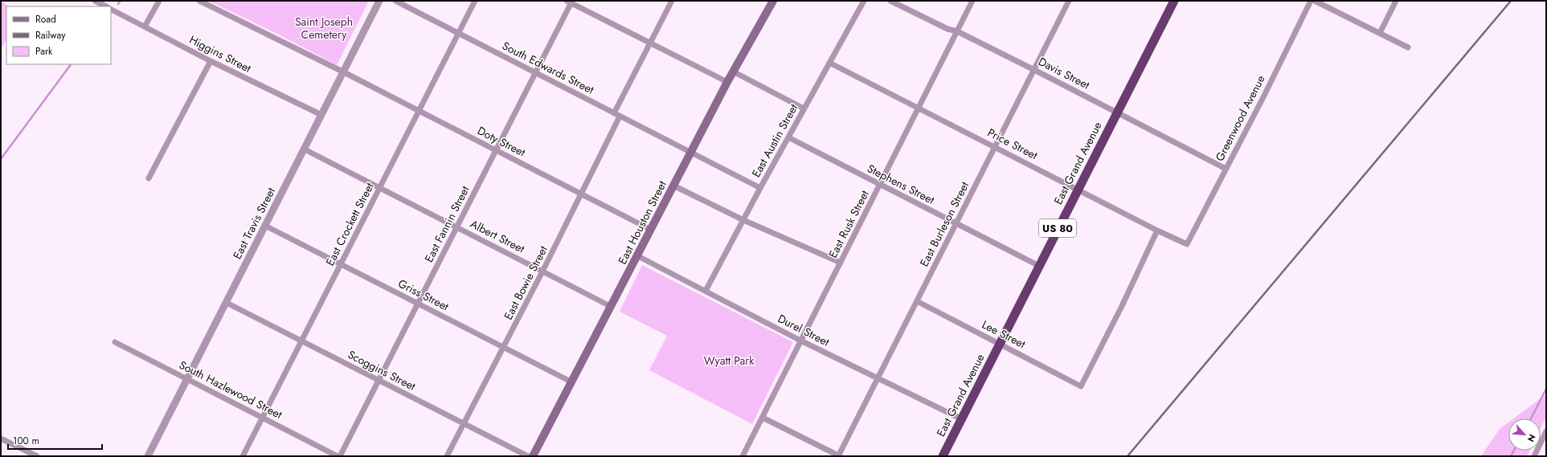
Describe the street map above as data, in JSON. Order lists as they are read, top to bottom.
{
  "streets": {
    "highway": ["East Grand Avenue", "US 80"],
    "main road": ["East Houston Street"],
    "street": [
      "Higgins Street",
      "South Edwards Street",
      "Davis Street",
      "Greenwood Avenue",
      "East Austin Street",
      "Doty Street",
      "Price Street",
      "Stephens Street",
      "East Travis Street",
      "East Crockett Street",
      "East Fannin Street",
      "East Rusk Street",
      "East Burleson Street",
      "Albert Street",
      "East Bowie Street",
      "Griss Street",
      "Durel Street",
      "Lee Street",
      "Scoggins Street",
      "South Hazlewood Street"
    ]
  },
  "crossings": [
    ["Higgins Street", "East Travis Street"],
    ["South Edwards Street", "East Austin Street"],
    ["South Edwards Street", "East Houston Street"],
    ["South Edwards Street", "East Crockett Street"],
    ["South Edwards Street", "East Fannin Street"],
    ["South Edwards Street", "East Bowie Street"],
    ["Davis Street", "Greenwood Avenue"],
    ["Davis Street", "East Grand Avenue"],
    ["Davis Street", "East Rusk Street"],
    ["Davis Street", "East Burleson Street"],
    ["Greenwood Avenue", "Price Street"],
    ["East Austin Street", "Price Street"],
    ["East Austin Street", "Stephens Street"],
    ["East Austin Street", "Durel Street"],
    ["Doty Street", "East Houston Street"],
    ["Doty Street", "East Travis Street"],
    ["Doty Street", "East Crockett Street"],
    ["Doty Street", "East Fannin Street"],
    ["Doty Street", "East Bowie Street"],
    ["Price Street", "East Grand Avenue"],
    ["Price Street", "East Rusk Street"],
    ["Price Street", "East Burleson Street"],
    ["Price Street", "Lee Street"],
    ["East Grand Avenue", "Stephens Street"],
    ["East Grand Avenue", "Durel Street"],
    ["East Grand Avenue", "Lee Street"],
    ["Stephens Street", "East Rusk Street"],
    ["Stephens Street", "East Burleson Street"],
    ["East Houston Street", "Albert Street"],
    ["East Houston Street", "Griss Street"],
    ["East Houston Street", "Durel Street"],
    ["East Travis Street", "Albert Street"],
    ["East Travis Street", "Griss Street"],
    ["East Travis Street", "Scoggins Street"],
    ["East Travis Street", "South Hazlewood Street"],
    ["East Crockett Street", "Albert Street"],
    ["East Crockett Street", "Griss Street"],
    ["East Crockett Street", "Scoggins Street"],
    ["East Crockett Street", "South Hazlewood Street"],
    ["East Fannin Street", "Albert Street"],
    ["East Fannin Street", "Griss Street"],
    ["East Fannin Street", "Scoggins Street"],
    ["East Rusk Street", "Durel Street"],
    ["East Burleson Street", "Durel Street"],
    ["East Burleson Street", "Lee Street"],
    ["Albert Street", "East Bowie Street"],
    ["East Bowie Street", "Griss Street"],
    ["East Bowie Street", "Scoggins Street"]
  ],
  "parks": ["Saint Joseph Cemetery", "Wyatt Park"],
  "legend": ["Road", "Railway", "Park"],
  "scale_bar": "100 m",
  "north": "bottom right"
}
